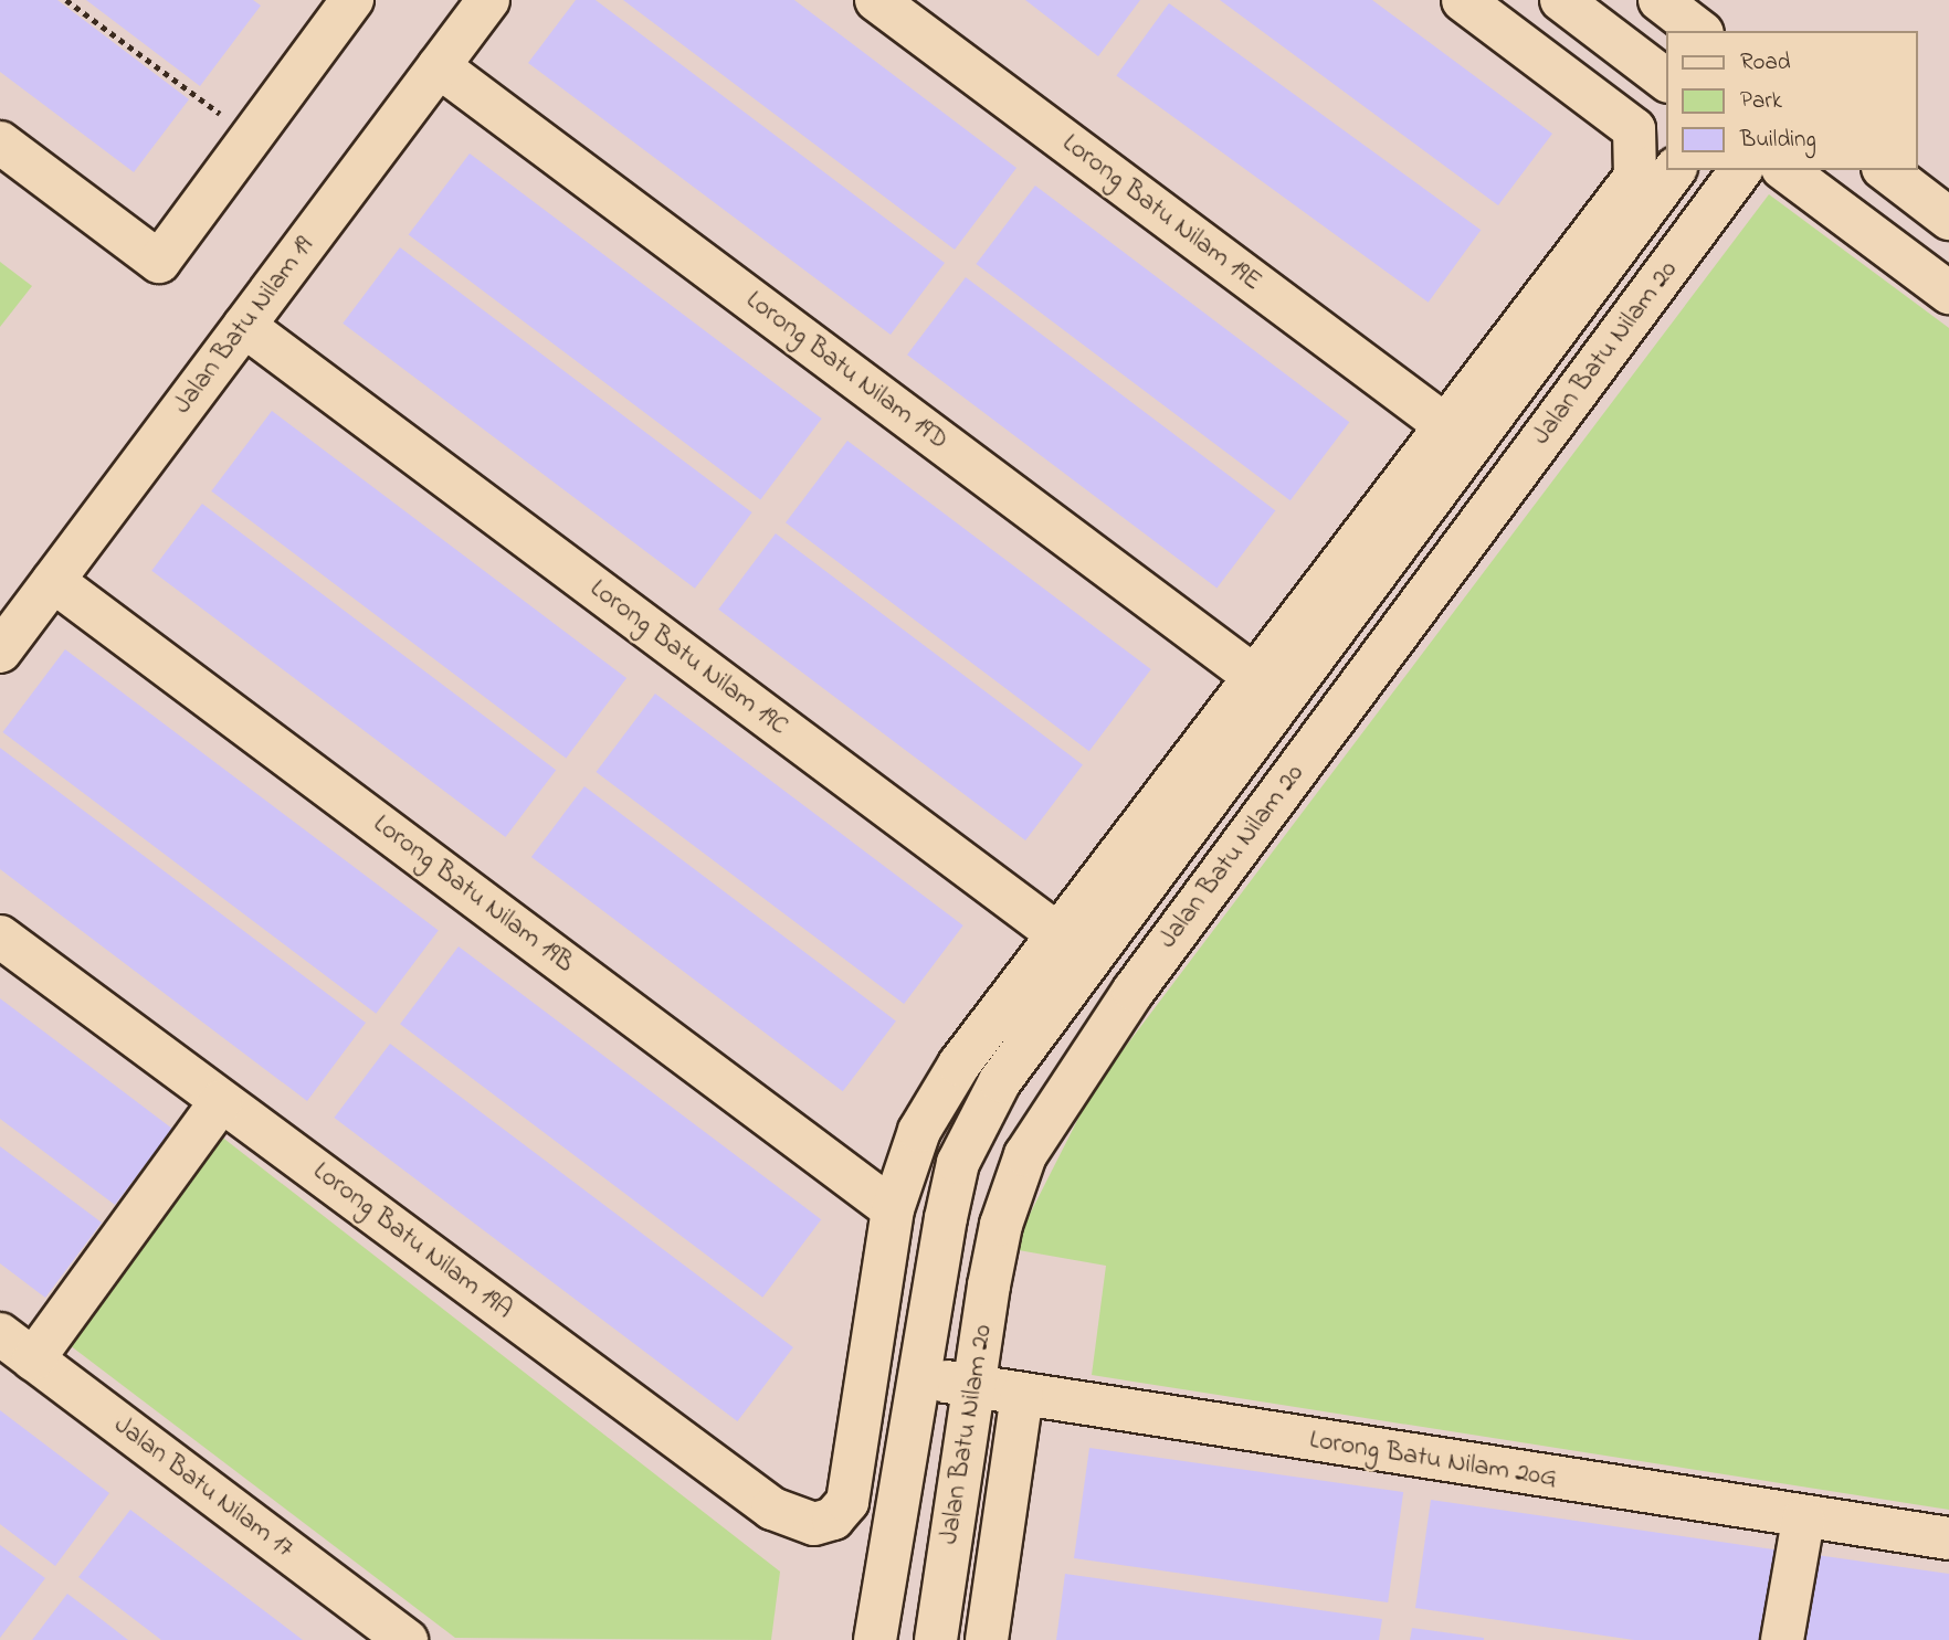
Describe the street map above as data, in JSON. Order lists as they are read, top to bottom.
{
  "streets": {
    "street": [
      "Lorong Batu Nilam 19E",
      "Jalan Batu Nilam 19",
      "Jalan Batu Nilam 20",
      "Lorong Batu Nilam 19D",
      "Lorong Batu Nilam 19C",
      "Lorong Batu Nilam 19B",
      "Lorong Batu Nilam 19A",
      "Lorong Batu Nilam 20G",
      "Jalan Batu Nilam 17"
    ]
  },
  "crossings": [
    ["Jalan Batu Nilam 19", "Lorong Batu Nilam 19D"],
    ["Jalan Batu Nilam 19", "Lorong Batu Nilam 19C"],
    ["Jalan Batu Nilam 19", "Lorong Batu Nilam 19B"],
    ["Jalan Batu Nilam 20", "Lorong Batu Nilam 19C"],
    ["Jalan Batu Nilam 20", "Lorong Batu Nilam 20G"],
    ["Lorong Batu Nilam 19B", "Lorong Batu Nilam 19A"]
  ],
  "legend": ["Road", "Park", "Building"]
}
